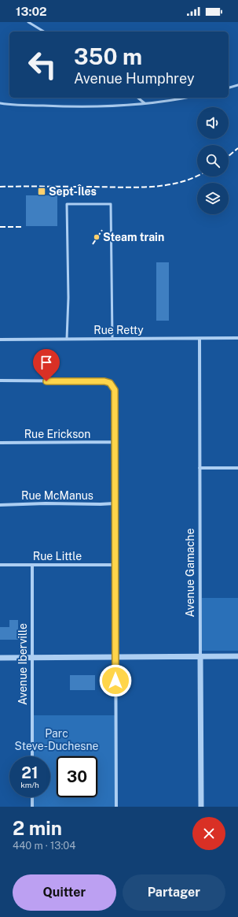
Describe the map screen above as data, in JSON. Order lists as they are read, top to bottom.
{
  "streets": {
    "street": [
      "Rue Retty",
      "Rue Erickson",
      "Rue McManus",
      "Rue Little",
      "Avenue Gamache",
      "Avenue Iberville"
    ]
  },
  "crossings": [
    ["Rue Retty", "Avenue Gamache"],
    ["Rue Little", "Avenue Iberville"]
  ],
  "parks": ["Parc Steve-Duchesne"],
  "places": {
    "transit": ["Sept-Îles"],
    "other": ["Steam train"]
  },
  "page": {
    "status": "13:02",
    "turn": ["350 m", "Avenue Humphrey"],
    "speed": "21 km/h",
    "limit": "30",
    "heading": ["2 min", "440 m · 13:04"],
    "buttons": ["Quitter", "Partager"]
  }
}
